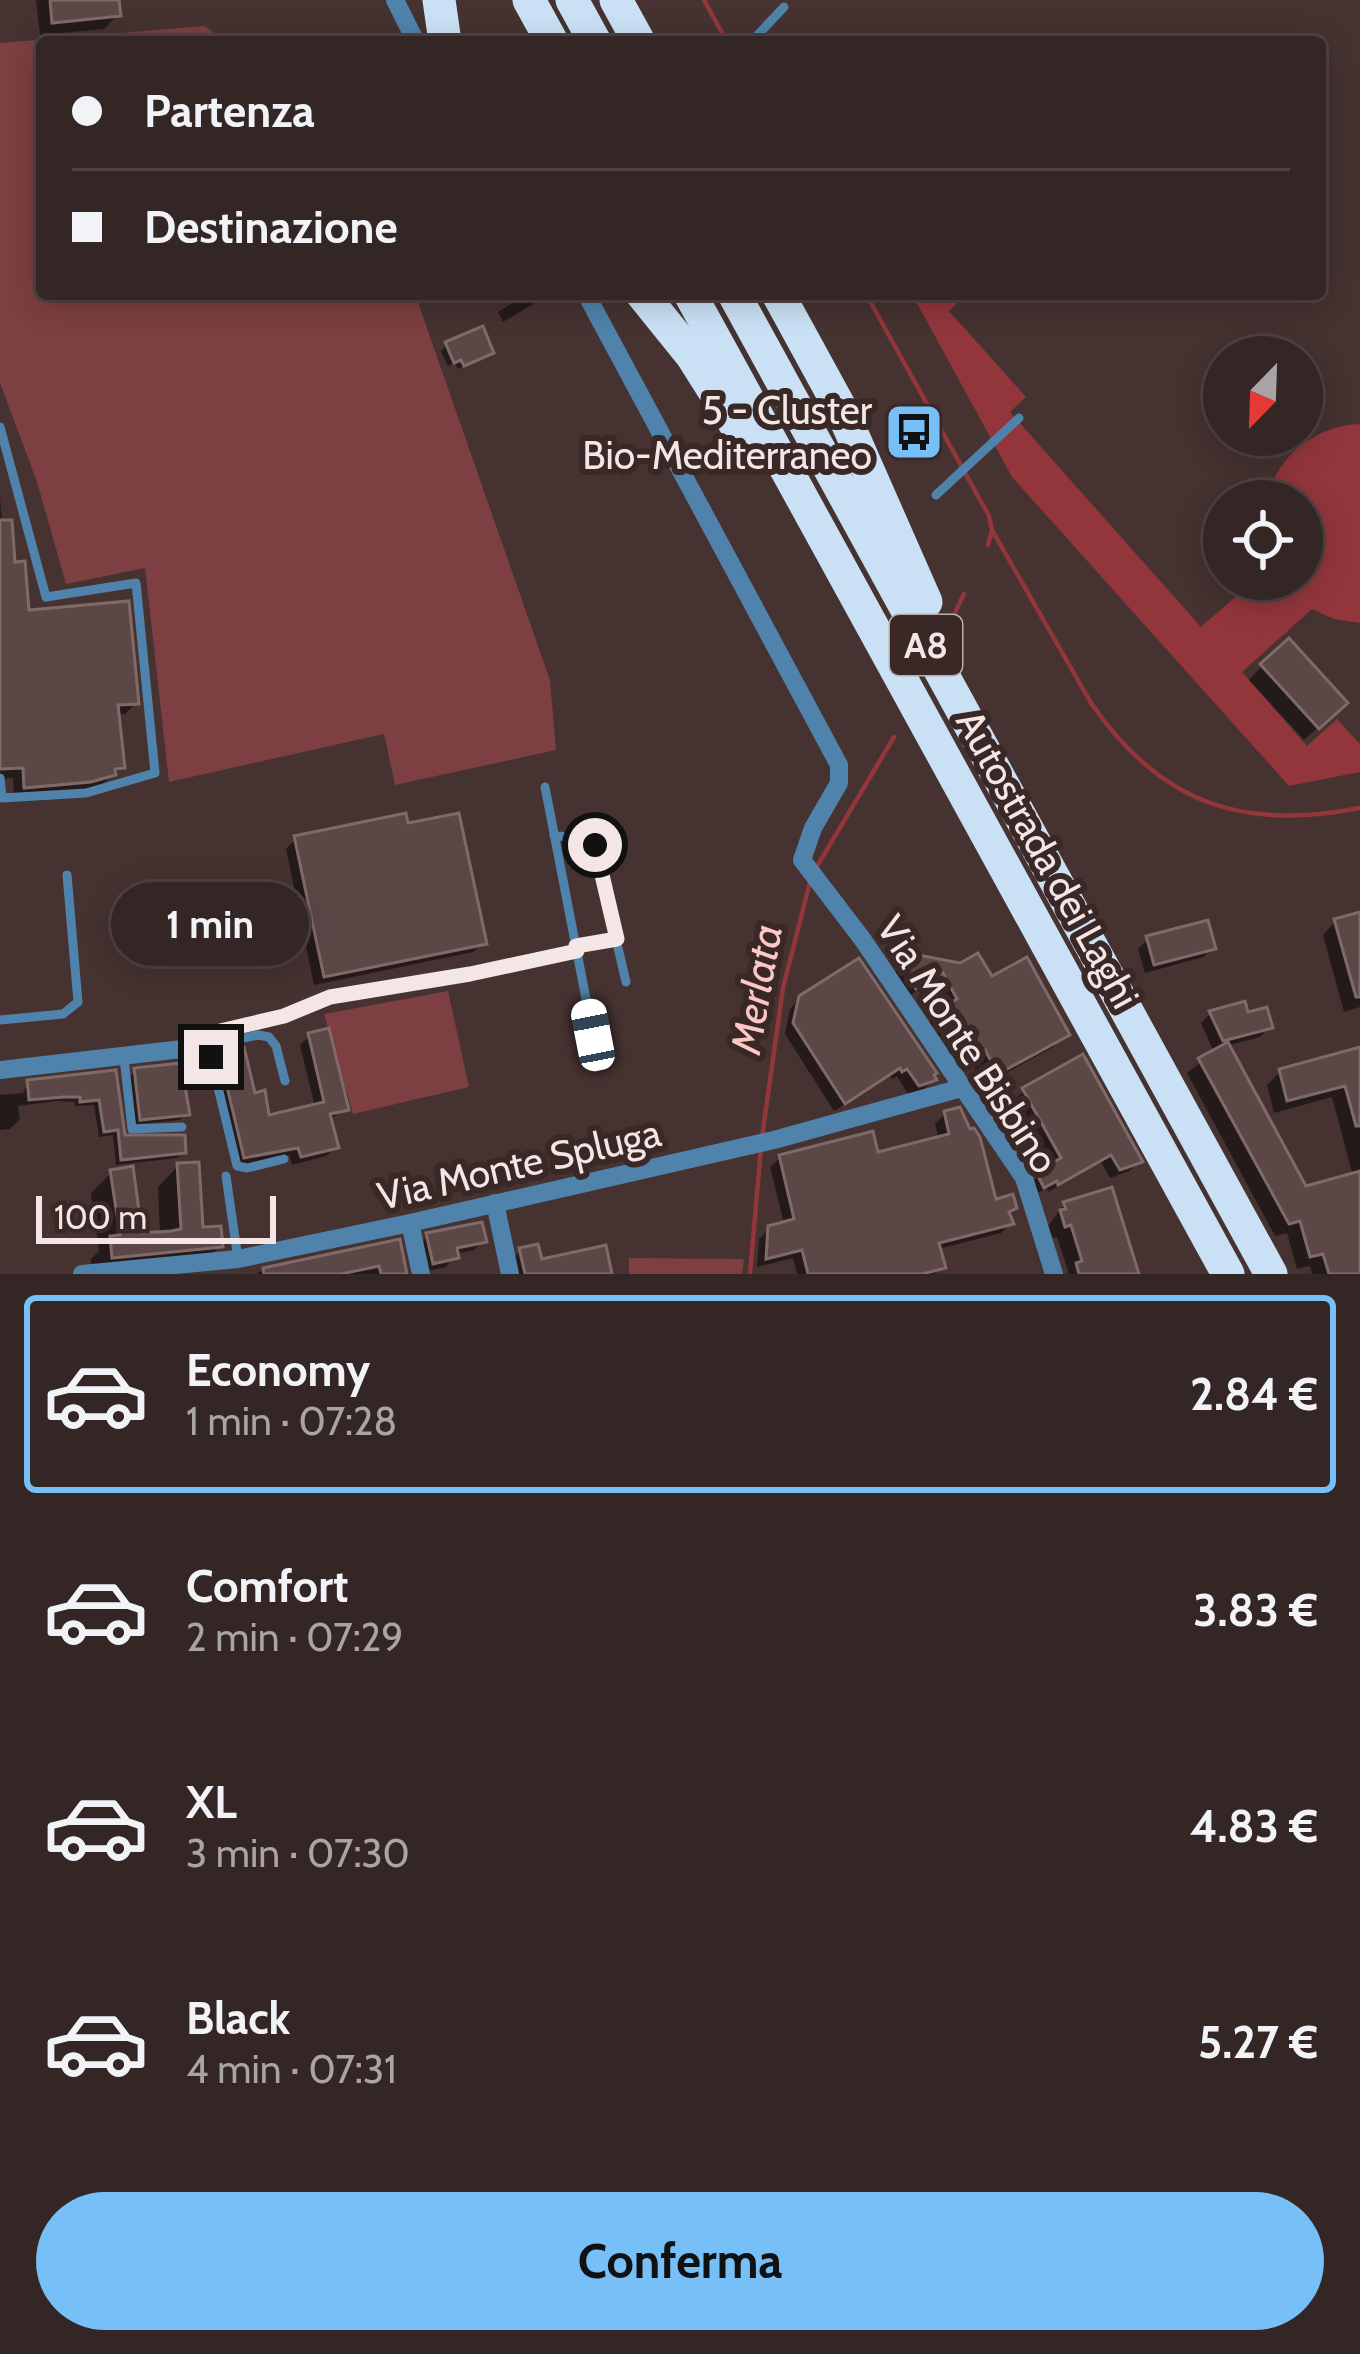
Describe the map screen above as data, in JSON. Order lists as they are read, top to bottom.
{
  "streets": {
    "highway": ["A8", "Autostrada dei Laghi"],
    "street": ["Via Monte Bisbino", "Via Monte Spluga"]
  },
  "crossings": [
    ["Via Monte Bisbino", "Via Monte Spluga"]
  ],
  "water": ["Merlata"],
  "places": {
    "bus stop": ["5 - Cluster Bio-Mediterraneo"]
  },
  "scale_bar": "100 m",
  "north": "bottom left",
  "page": {
    "banner": ["Partenza", "Destinazione"],
    "bubble": "1 min",
    "scale": "100 m",
    "list": [
      {
        "name": "Economy",
        "note": "1 min · 07:28",
        "value": "2.84 €"
      },
      {
        "name": "Comfort",
        "note": "2 min · 07:29",
        "value": "3.83 €"
      },
      {
        "name": "XL",
        "note": "3 min · 07:30",
        "value": "4.83 €"
      },
      {
        "name": "Black",
        "note": "4 min · 07:31",
        "value": "5.27 €"
      }
    ],
    "buttons": "Conferma"
  }
}
